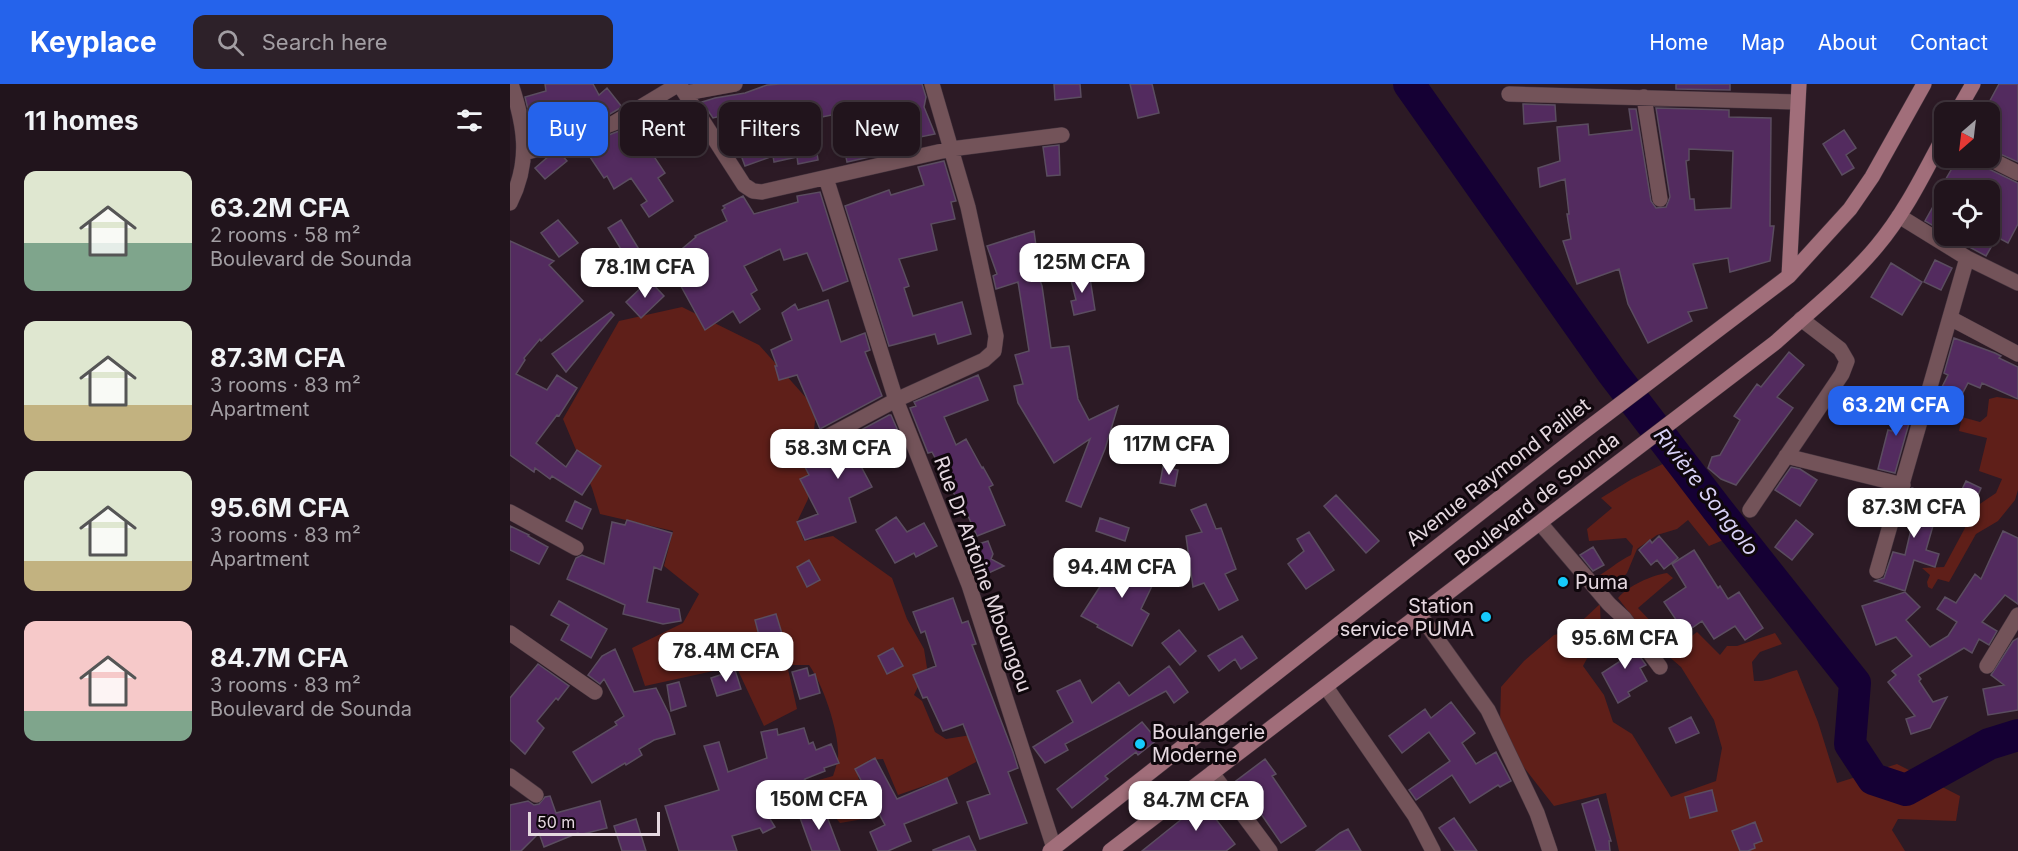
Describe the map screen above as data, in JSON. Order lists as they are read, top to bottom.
{
  "streets": {
    "main road": ["Avenue Raymond Paillet", "Boulevard de Sounda"],
    "street": ["Rue Dr Antoine Mboungou"]
  },
  "crossings": [
    ["Avenue Raymond Paillet", "Rue Dr Antoine Mboungou"]
  ],
  "water": ["Rivière Songolo"],
  "places": ["Puma", "Station service PUMA", "Boulangerie Moderne"],
  "scale_bar": "50 m",
  "north": "bottom left",
  "page": {
    "header": "Keyplace",
    "search": "Search here",
    "nav": [
      "Home",
      "Map",
      "About",
      "Contact"
    ],
    "heading": "11 homes",
    "chip": [
      "Buy",
      "Rent",
      "Filters",
      "New"
    ],
    "list": [
      {
        "name": "63.2M CFA",
        "note": "2 rooms · 58 m² · Boulevard de Sounda"
      },
      {
        "name": "87.3M CFA",
        "note": "3 rooms · 83 m² · Apartment"
      },
      {
        "name": "95.6M CFA",
        "note": "3 rooms · 83 m² · Apartment"
      },
      {
        "name": "84.7M CFA",
        "note": "3 rooms · 83 m² · Boulevard de Sounda"
      }
    ],
    "price": [
      "125M CFA",
      "78.1M CFA",
      "63.2M CFA",
      "117M CFA",
      "58.3M CFA",
      "87.3M CFA",
      "94.4M CFA",
      "95.6M CFA",
      "78.4M CFA",
      "150M CFA",
      "84.7M CFA"
    ],
    "scale": "50 m"
  }
}
